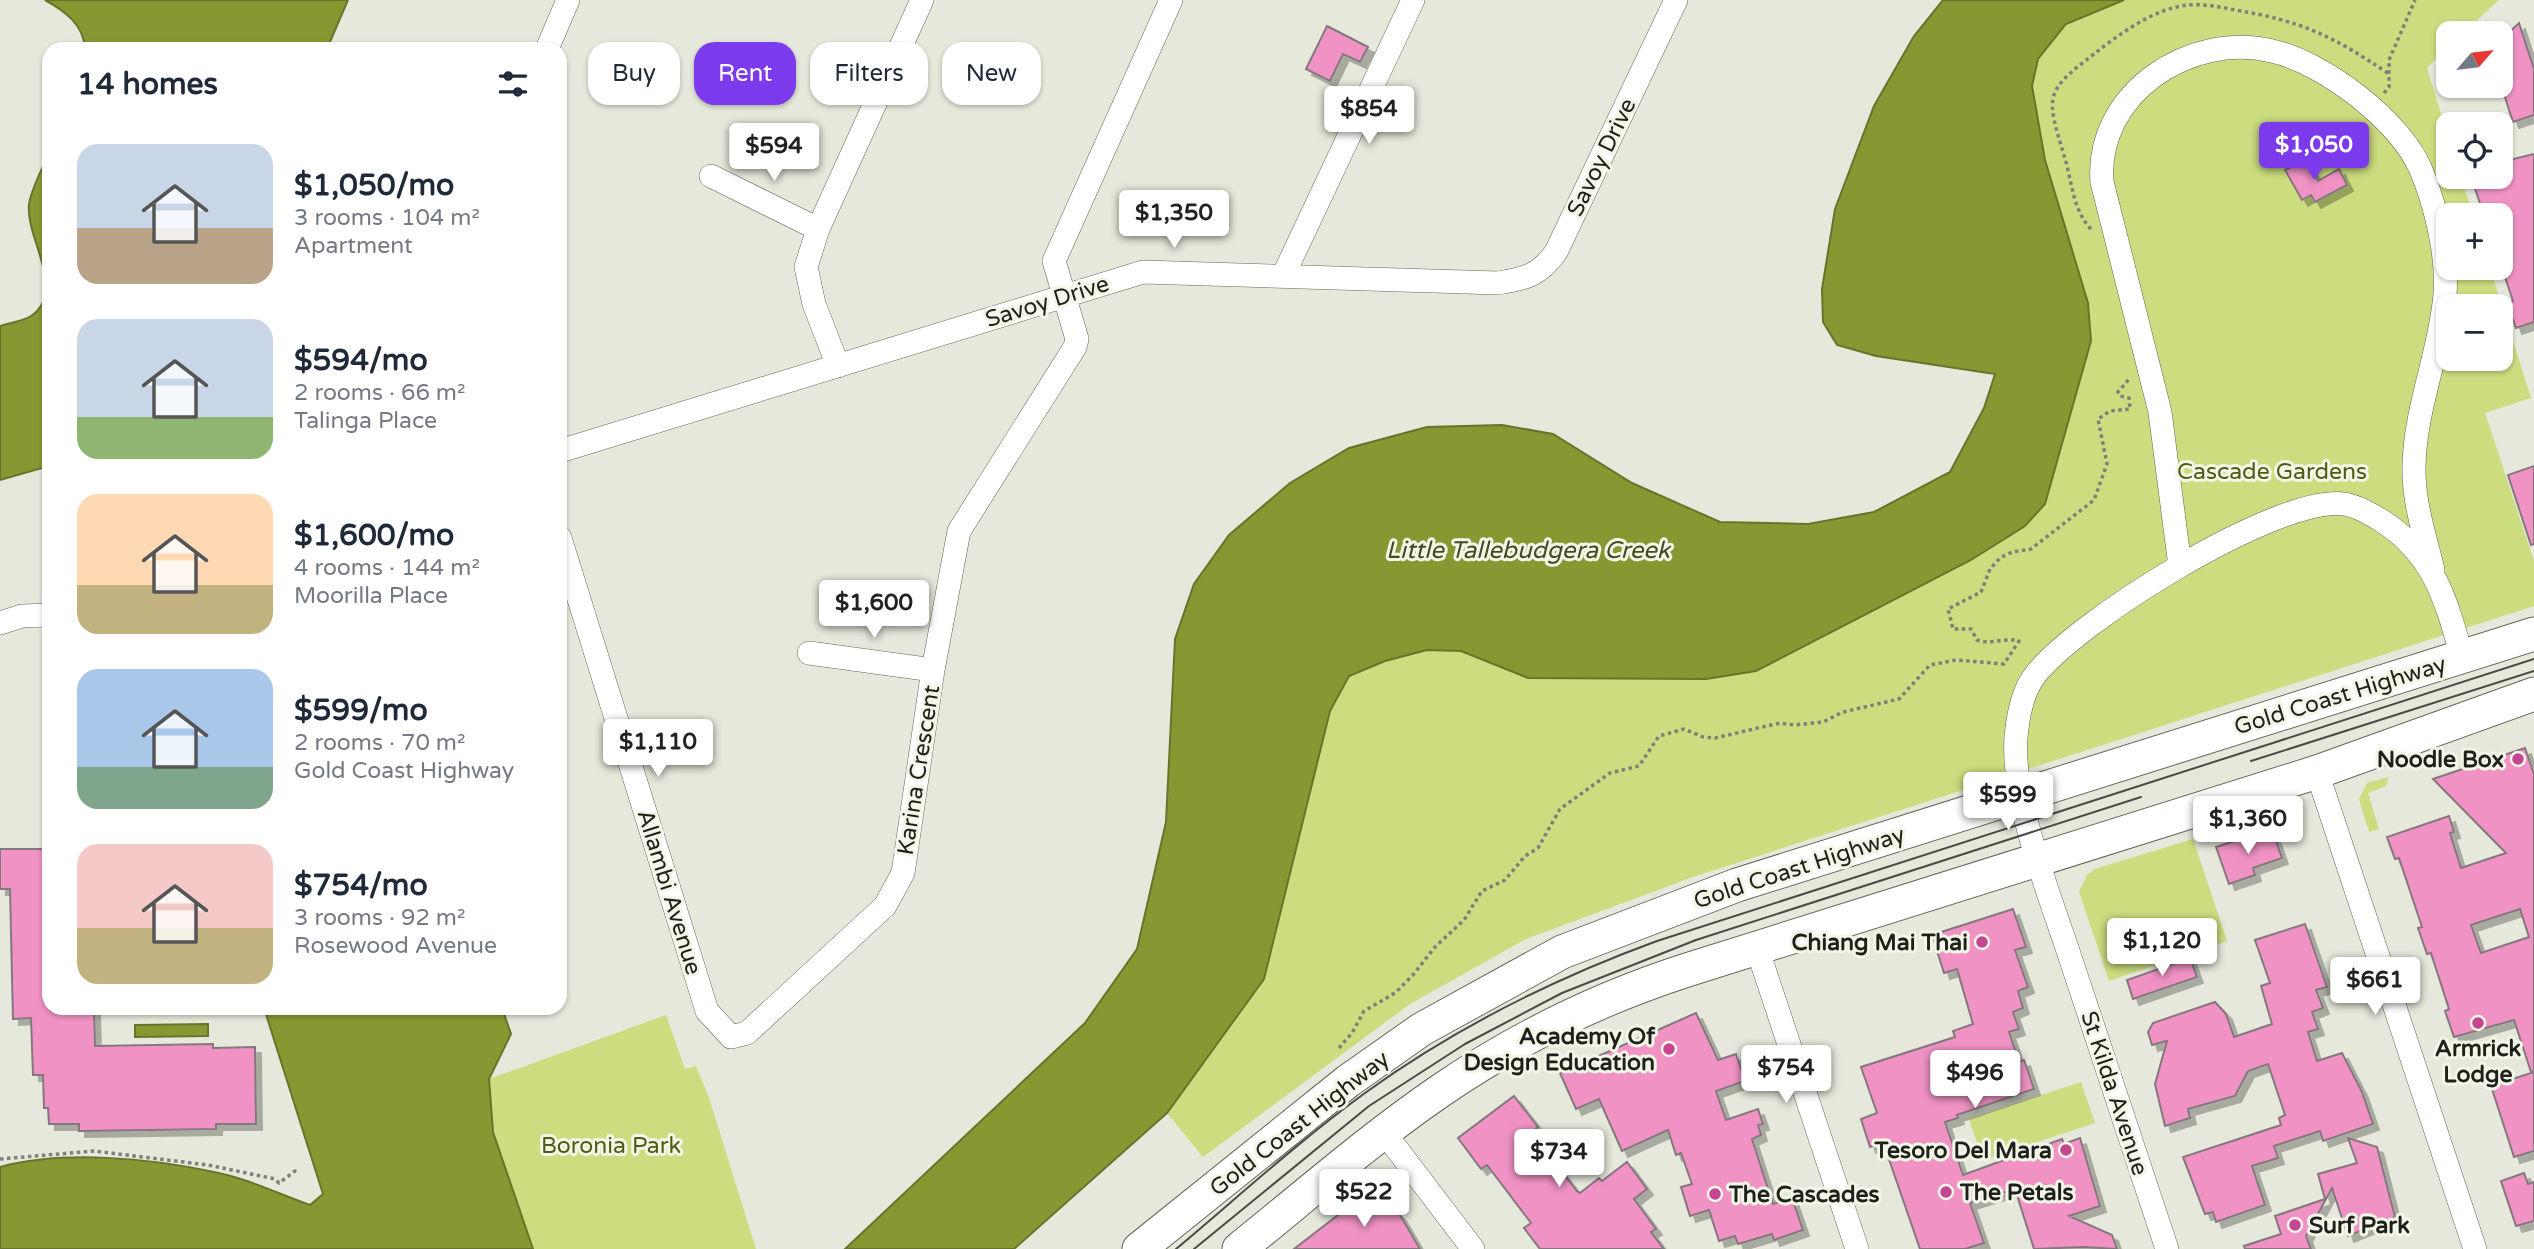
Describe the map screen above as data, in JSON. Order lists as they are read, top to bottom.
{
  "streets": {
    "highway": ["Gold Coast Highway"],
    "street": [
      "Savoy Drive",
      "Karina Crescent",
      "Allambi Avenue",
      "St Kilda Avenue"
    ]
  },
  "crossings": [
    ["Savoy Drive", "Karina Crescent"],
    ["Gold Coast Highway", "St Kilda Avenue"],
    ["Karina Crescent", "Allambi Avenue"]
  ],
  "water": ["Little Tallebudgera Creek"],
  "parks": ["Cascade Gardens", "Boronia Park"],
  "places": [
    "Noodle Box",
    "Chiang Mai Thai",
    "Armrick Lodge",
    "Academy Of Design Education",
    "Tesoro Del Mara",
    "The Petals",
    "The Cascades",
    "Surf Park"
  ],
  "north": "top right",
  "page": {
    "map_buttons": ["+", "−"],
    "chip": [
      "Buy",
      "Rent",
      "Filters",
      "New"
    ],
    "heading": "14 homes",
    "price": [
      "$854",
      "$1,050",
      "$594",
      "$1,350",
      "$1,600",
      "$1,110",
      "$599",
      "$1,360",
      "$1,120",
      "$661",
      "$754",
      "$496",
      "$734",
      "$522"
    ],
    "list": [
      {
        "name": "$1,050/mo",
        "note": "3 rooms · 104 m² · Apartment"
      },
      {
        "name": "$594/mo",
        "note": "2 rooms · 66 m² · Talinga Place"
      },
      {
        "name": "$1,600/mo",
        "note": "4 rooms · 144 m² · Moorilla Place"
      },
      {
        "name": "$599/mo",
        "note": "2 rooms · 70 m² · Gold Coast Highway"
      },
      {
        "name": "$754/mo",
        "note": "3 rooms · 92 m² · Rosewood Avenue"
      }
    ]
  }
}
